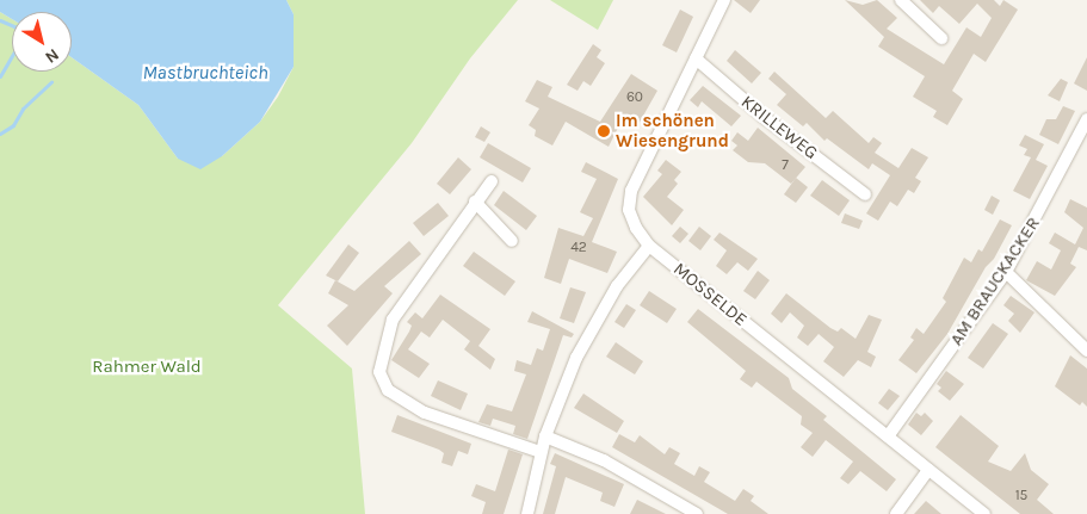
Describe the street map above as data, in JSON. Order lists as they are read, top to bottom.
{
  "streets": {
    "street": ["KRILLEWEG", "AM BRAUCKACKER", "MOSSELDE"]
  },
  "crossings": [
    ["KRILLEWEG", "MOSSELDE"],
    ["AM BRAUCKACKER", "MOSSELDE"]
  ],
  "water": ["Mastbruchteich"],
  "parks": ["Rahmer Wald"],
  "places": ["Im schönen Wiesengrund"],
  "house_numbers": [
    "60",
    "7",
    "42",
    "15"
  ],
  "north": "bottom right"
}
